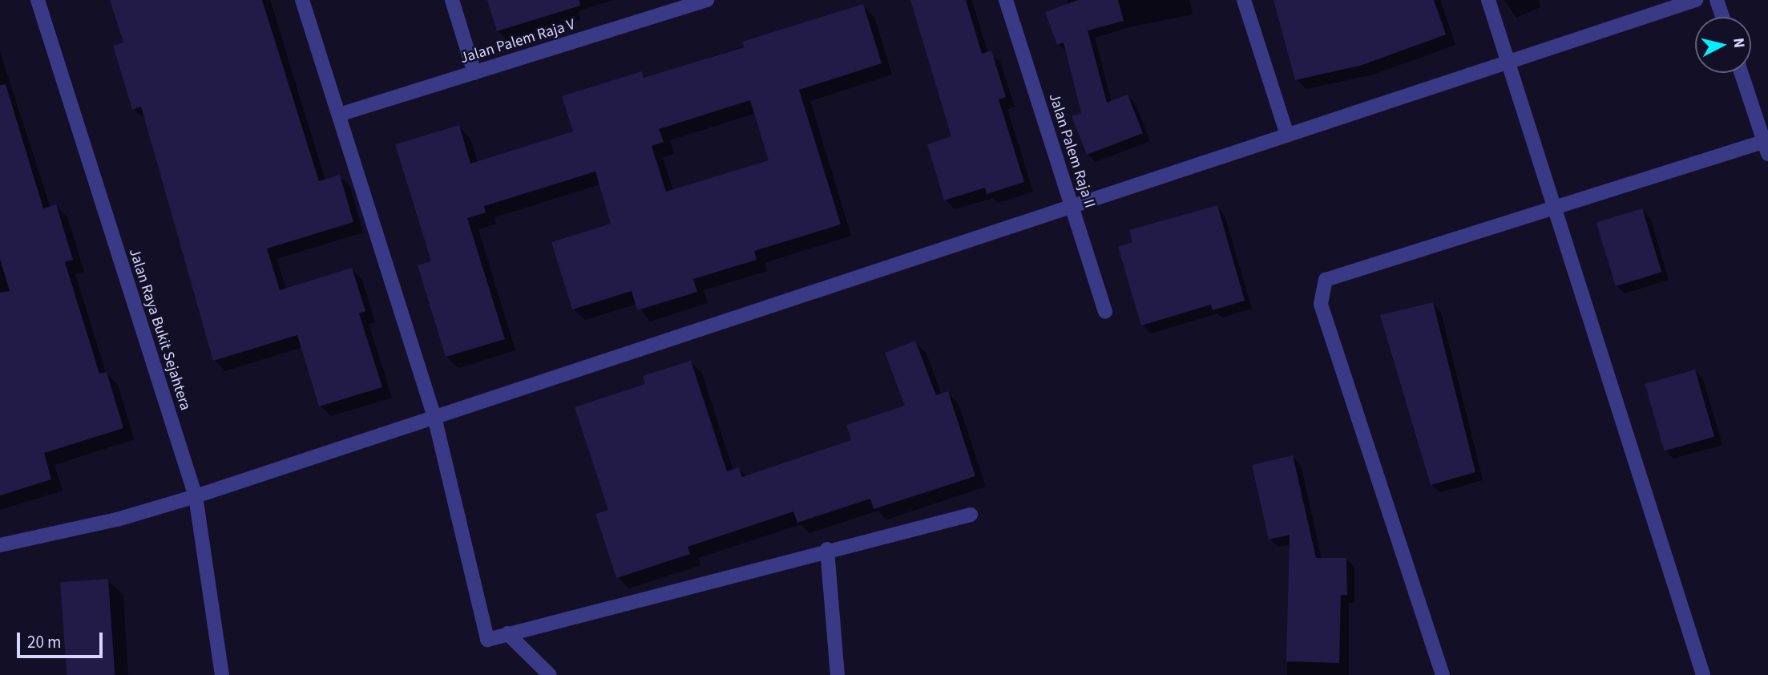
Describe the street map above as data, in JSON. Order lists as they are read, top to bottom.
{
  "streets": {
    "street": ["Jalan Palem Raja V", "Jalan Palem Raja II", "Jalan Raya Bukit Sejahtera"]
  },
  "scale_bar": "20 m",
  "north": "right"
}
